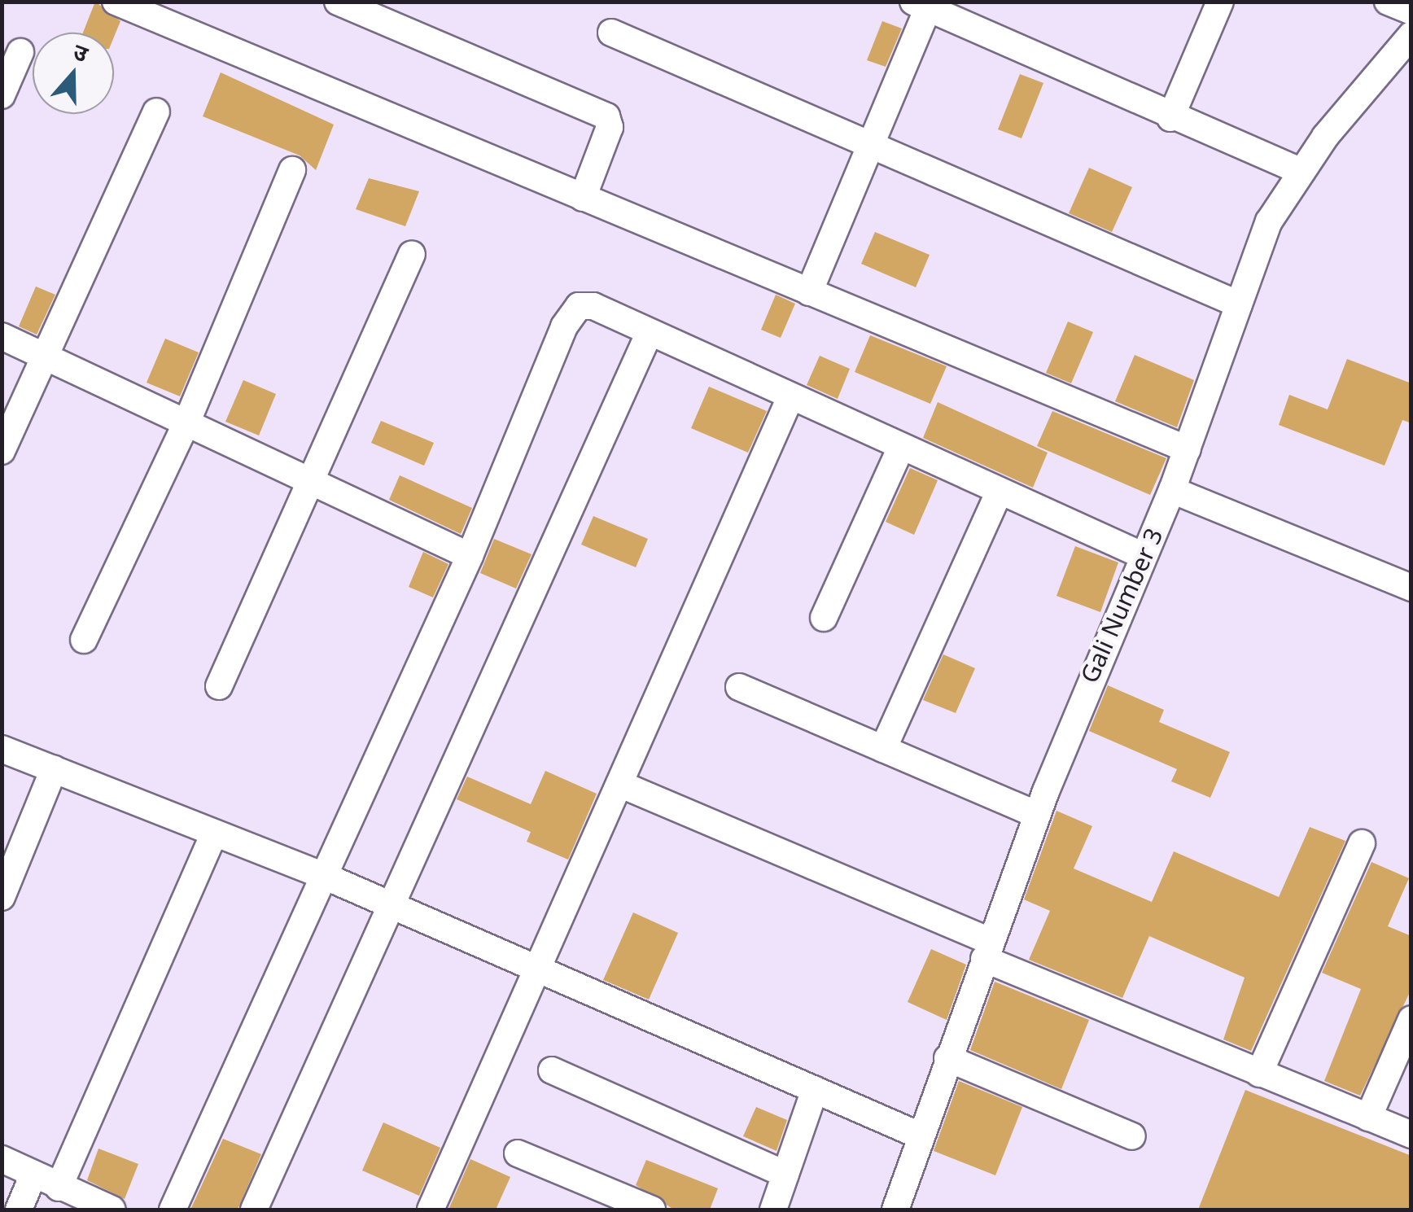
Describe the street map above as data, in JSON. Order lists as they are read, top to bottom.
{
  "streets": {
    "street": ["Gali Number 3"]
  },
  "north": "top"
}
